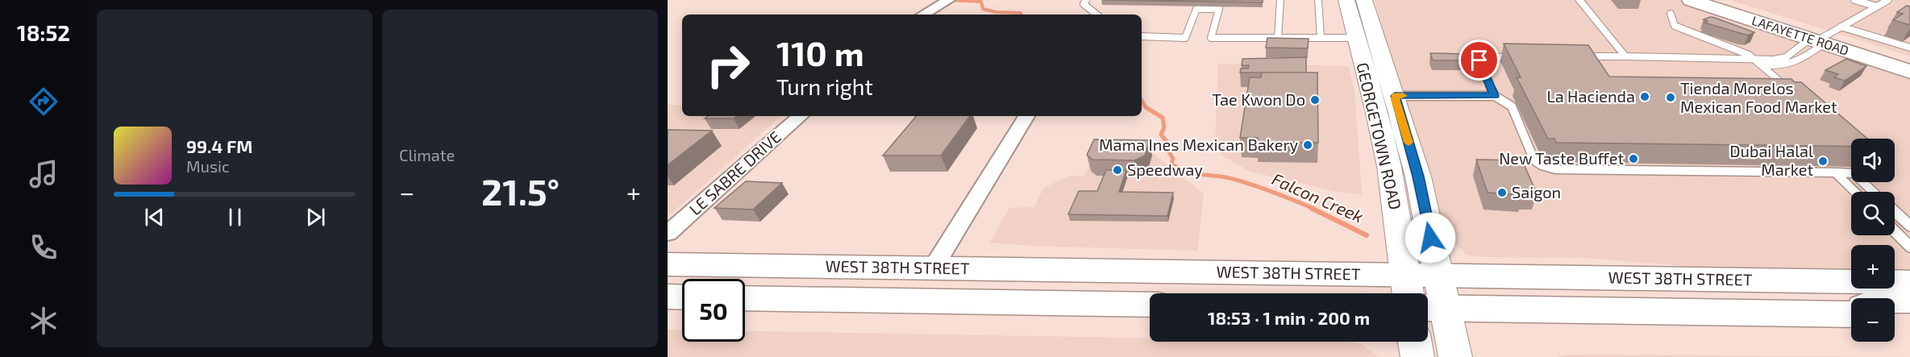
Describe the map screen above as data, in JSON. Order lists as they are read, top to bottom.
{
  "streets": {
    "main road": ["LAFAYETTE ROAD", "GEORGETOWN ROAD", "WEST 38TH STREET"],
    "street": ["LE SABRE DRIVE"]
  },
  "crossings": [
    ["GEORGETOWN ROAD", "WEST 38TH STREET"]
  ],
  "water": ["Falcon Creek"],
  "places": [
    "La Hacienda",
    "Tienda Morelos Mexican Food Market",
    "Tae Kwon Do",
    "Mama Ines Mexican Bakery",
    "New Taste Buffet",
    "Dubai Halal Market",
    "Speedway",
    "Saigon"
  ],
  "page": {
    "tabs": "18:52",
    "tile": "Climate",
    "turn": ["110 m", "Turn right"],
    "song": ["99.4 FM", "Music"],
    "map_buttons": ["+", "−"],
    "heat": ["−", "21.5°", "+"],
    "limit": "50",
    "trip": "18:53 · 1 min · 200 m"
  }
}
